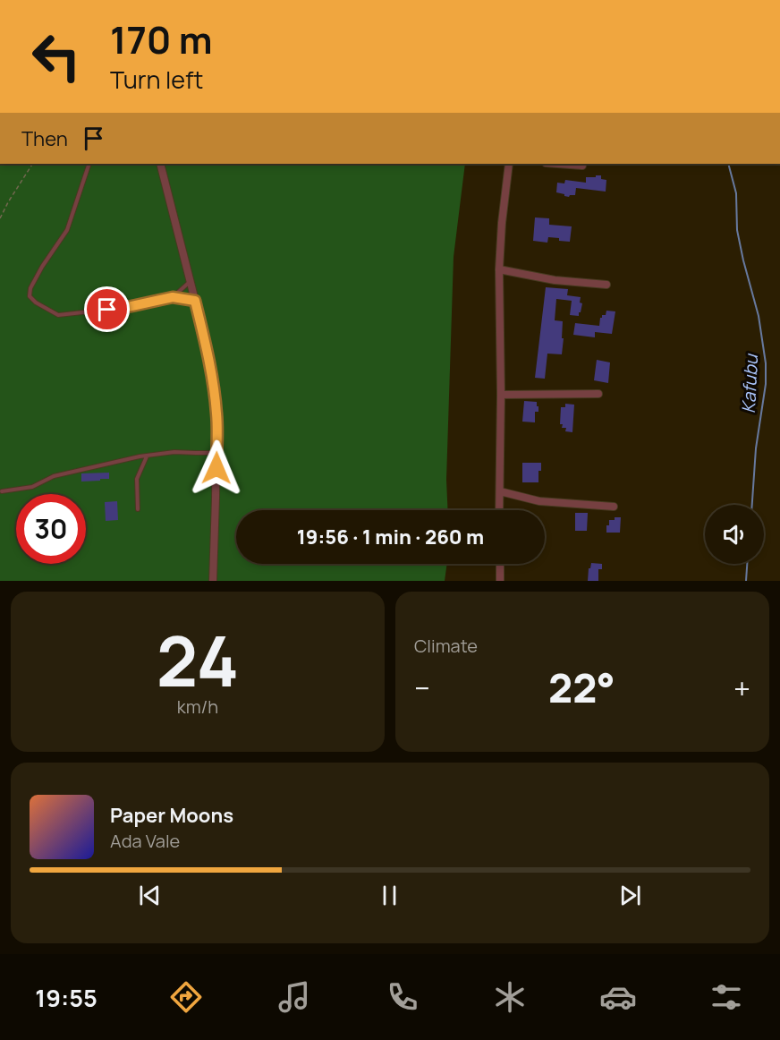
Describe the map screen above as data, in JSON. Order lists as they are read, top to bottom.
{
  "water": ["Kafubu"],
  "page": {
    "turn": ["170 m", "Turn left"],
    "then": "Then",
    "limit": "30",
    "trip": "19:56 · 1 min · 260 m",
    "tile": [
      ["24", "km/h"],
      "Climate"
    ],
    "heat": ["−", "22°", "+"],
    "song": ["Paper Moons", "Ada Vale"],
    "tabs": "19:55"
  }
}
